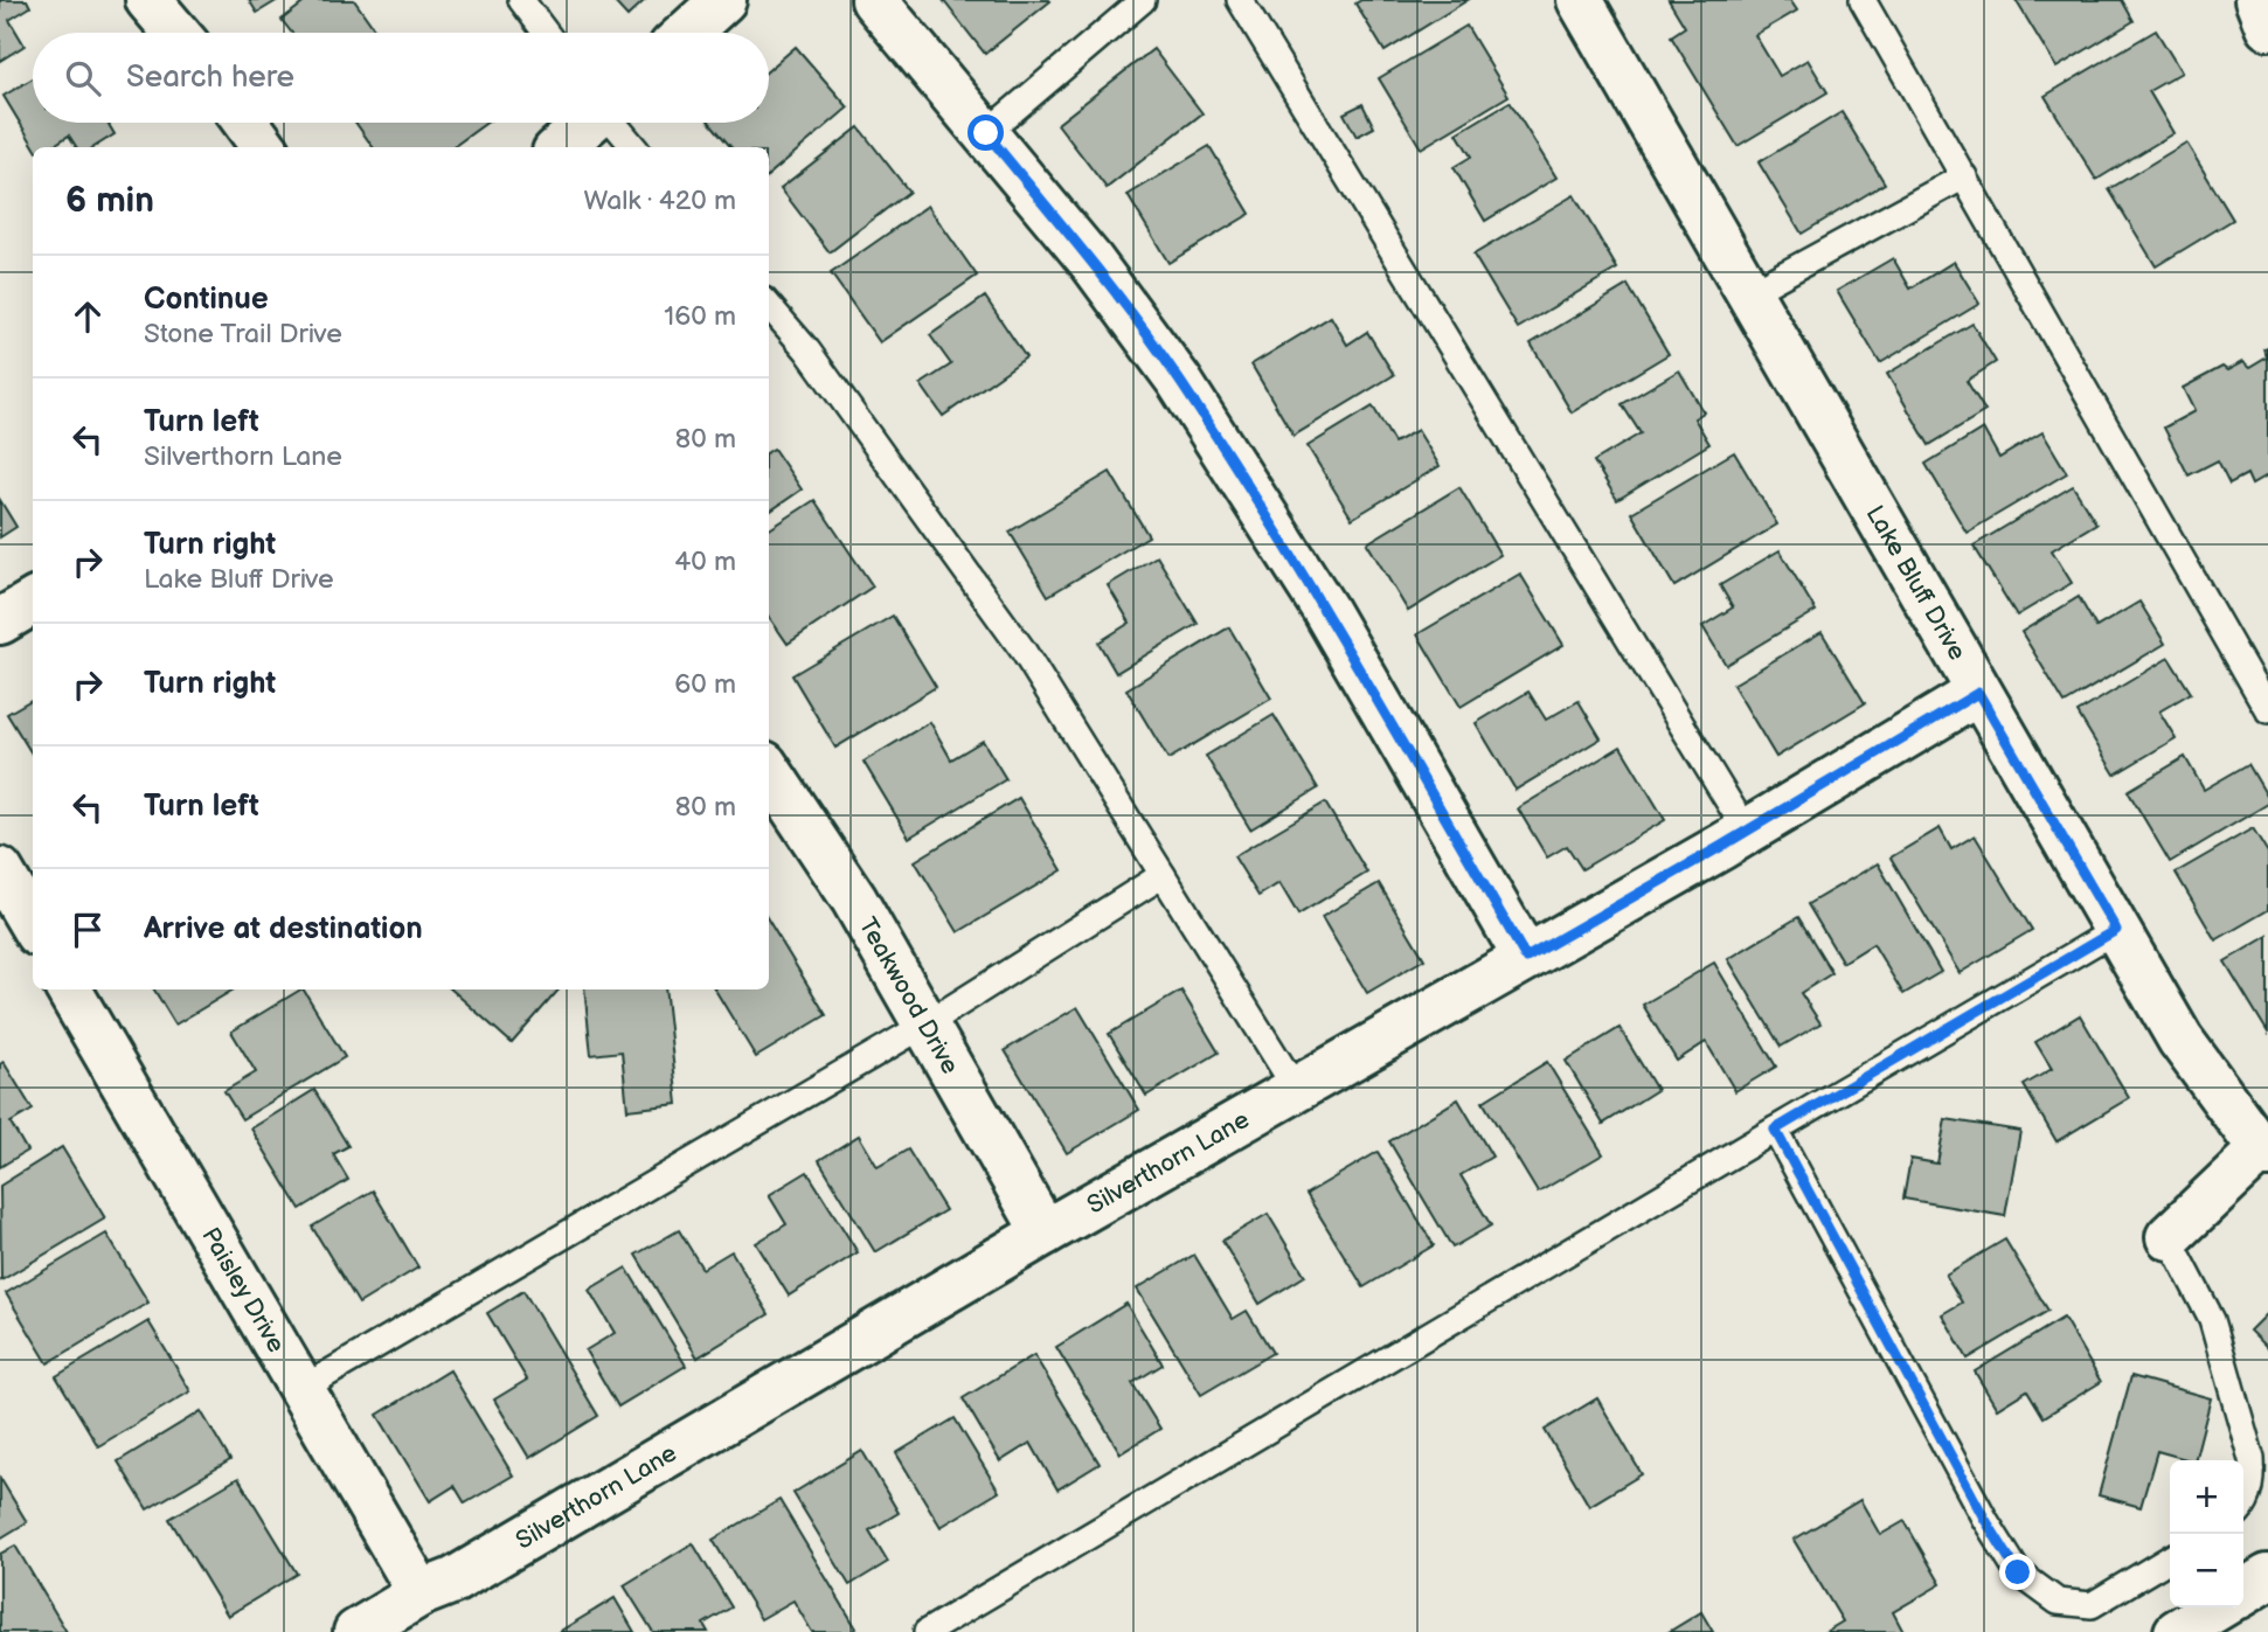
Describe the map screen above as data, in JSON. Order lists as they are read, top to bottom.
{
  "streets": {
    "street": [
      "Lake Bluff Drive",
      "Teakwood Drive",
      "Silverthorn Lane",
      "Paisley Drive"
    ]
  },
  "crossings": [
    ["Lake Bluff Drive", "Silverthorn Lane"],
    ["Teakwood Drive", "Silverthorn Lane"],
    ["Silverthorn Lane", "Paisley Drive"]
  ],
  "page": {
    "search": "Search here",
    "heading": ["6 min", "Walk · 420 m"],
    "list": [
      ["Continue", "Stone Trail Drive", "160 m"],
      ["Turn left", "Silverthorn Lane", "80 m"],
      ["Turn right", "Lake Bluff Drive", "40 m"],
      ["Turn right", "60 m"],
      ["Turn left", "80 m"],
      "Arrive at destination"
    ],
    "map_buttons": ["+", "−"]
  }
}
